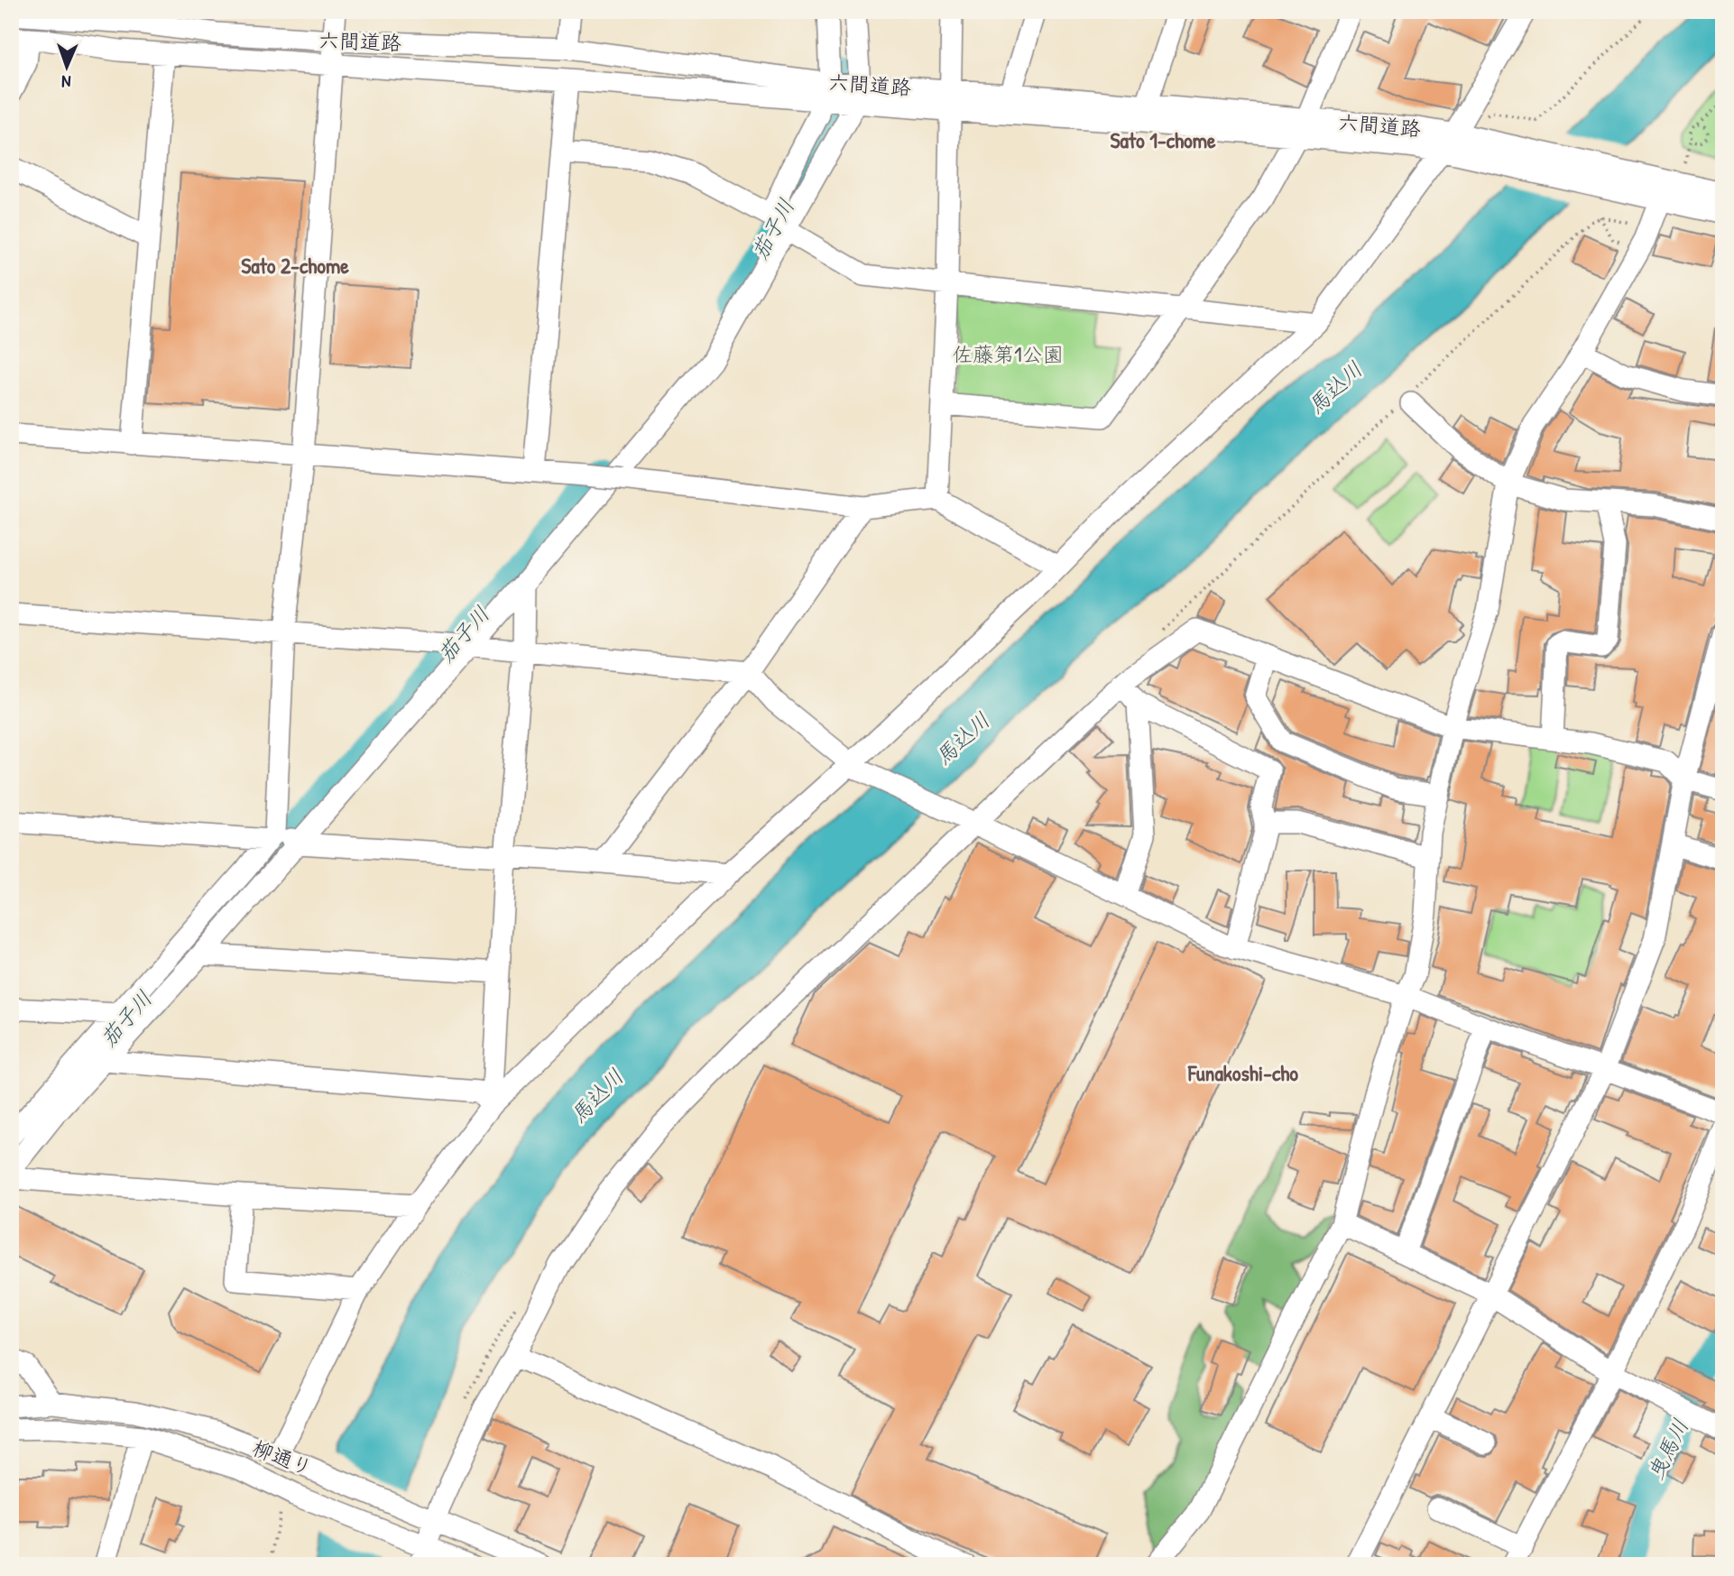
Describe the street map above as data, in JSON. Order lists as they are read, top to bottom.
{
  "streets": {
    "street": ["六間道路", "柳通り"]
  },
  "districts": ["Sato 1-chome", "Sato 2-chome", "Funakoshi-cho"],
  "water": ["茄子川", "馬込川", "曳馬川"],
  "parks": ["佐藤第1公園"],
  "north": "bottom"
}
